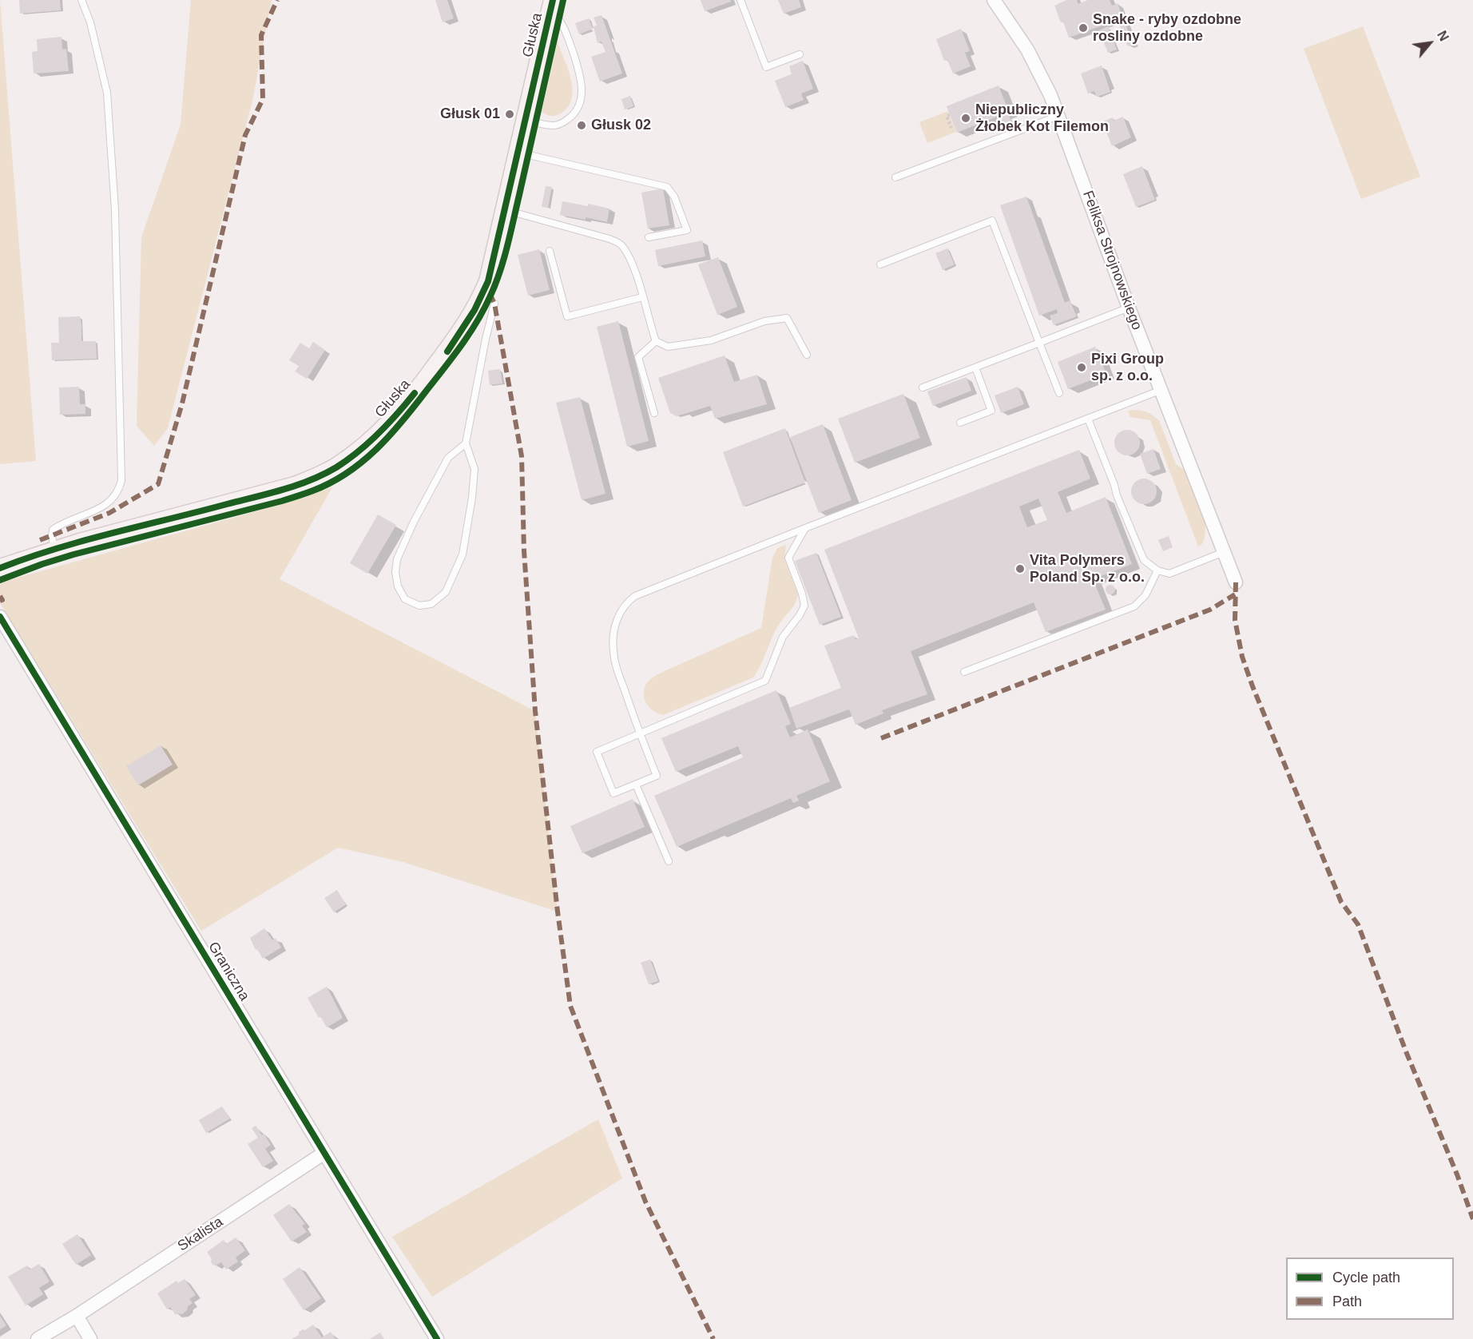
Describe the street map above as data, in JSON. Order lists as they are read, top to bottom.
{
  "streets": {
    "street": [
      "Głuska",
      "Feliksa Strojnowskiego",
      "Graniczna",
      "Skalista"
    ]
  },
  "crossings": [
    ["Graniczna", "Skalista"]
  ],
  "places": [
    "Snake - ryby ozdobne rosliny ozdobne",
    "Głusk 01",
    "Niepubliczny Żłobek Kot Filemon",
    "Głusk 02",
    "Pixi Group sp. z o.o.",
    "Vita Polymers Poland Sp. z o.o."
  ],
  "legend": ["Cycle path", "Path"],
  "north": "top right"
}
